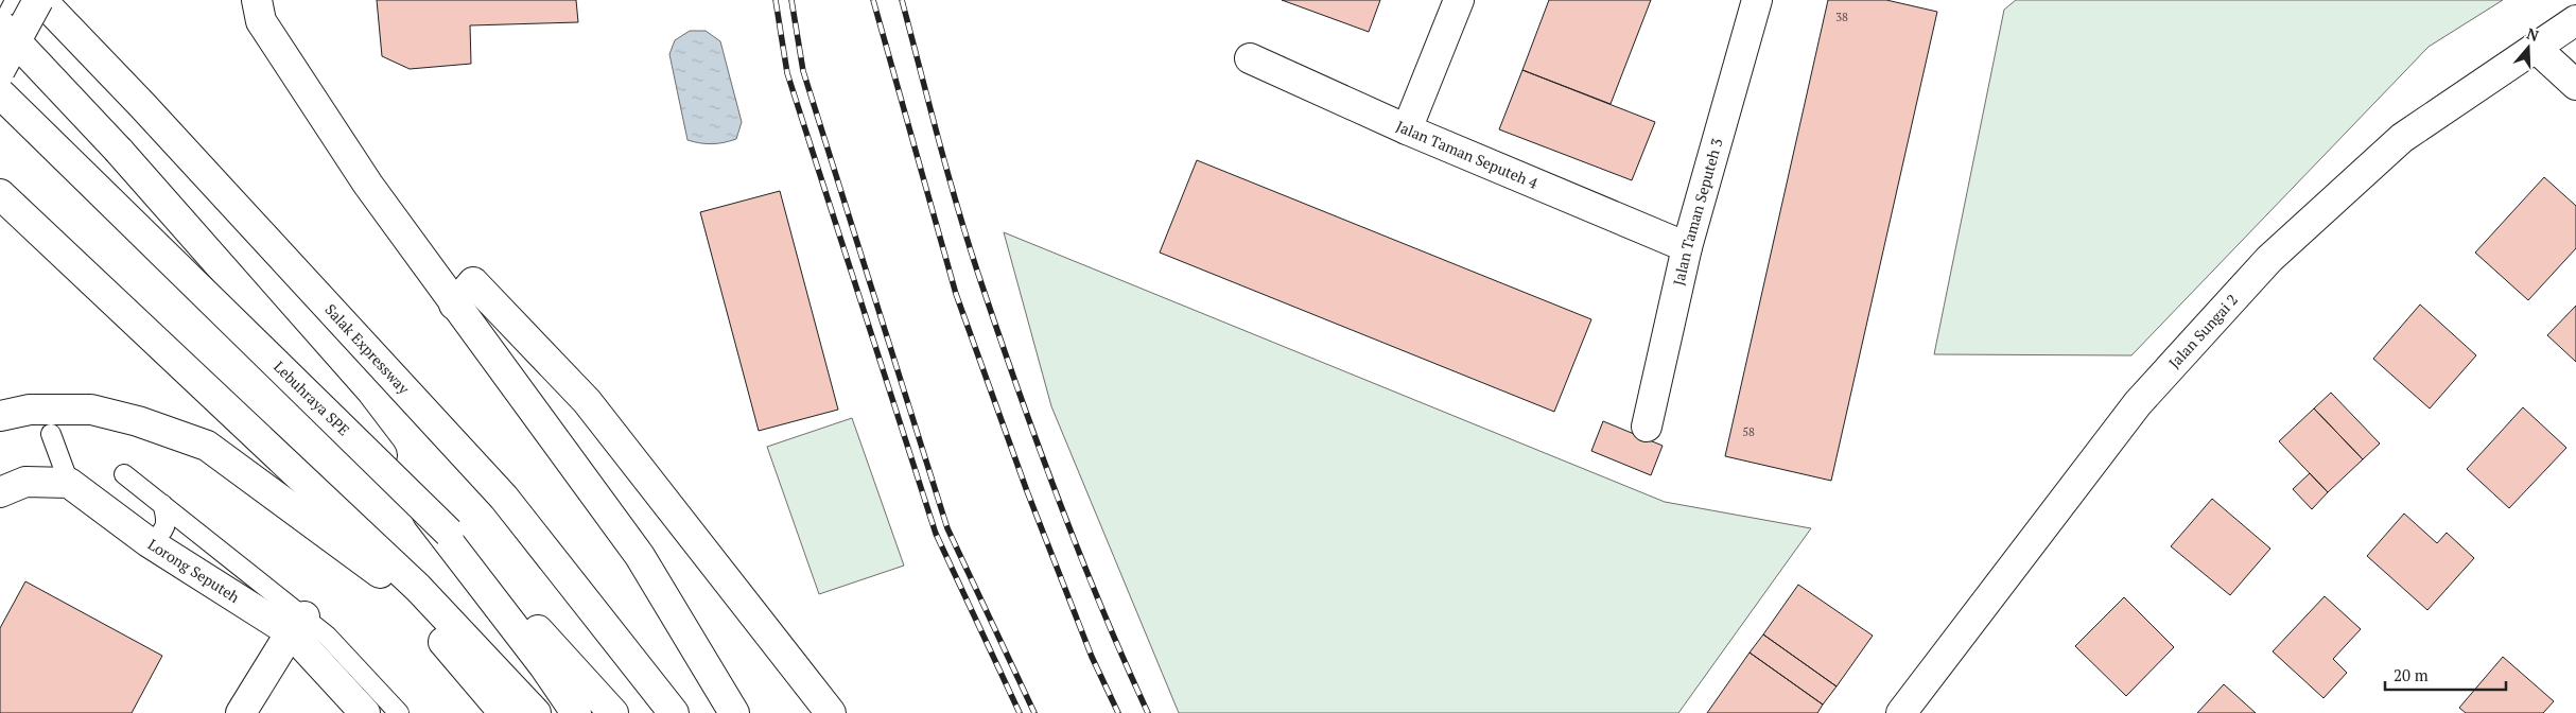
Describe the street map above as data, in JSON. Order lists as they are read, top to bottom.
{
  "streets": {
    "main road": [
      "Jalan Taman Seputeh 4",
      "Jalan Taman Seputeh 3",
      "Jalan Sungai 2",
      "Salak Expressway",
      "Lebuhraya SPE",
      "Lorong Seputeh"
    ]
  },
  "crossings": [
    ["Jalan Taman Seputeh 4", "Jalan Taman Seputeh 3"]
  ],
  "house_numbers": ["38", "58"],
  "scale_bar": "20 m",
  "north": "top"
}
